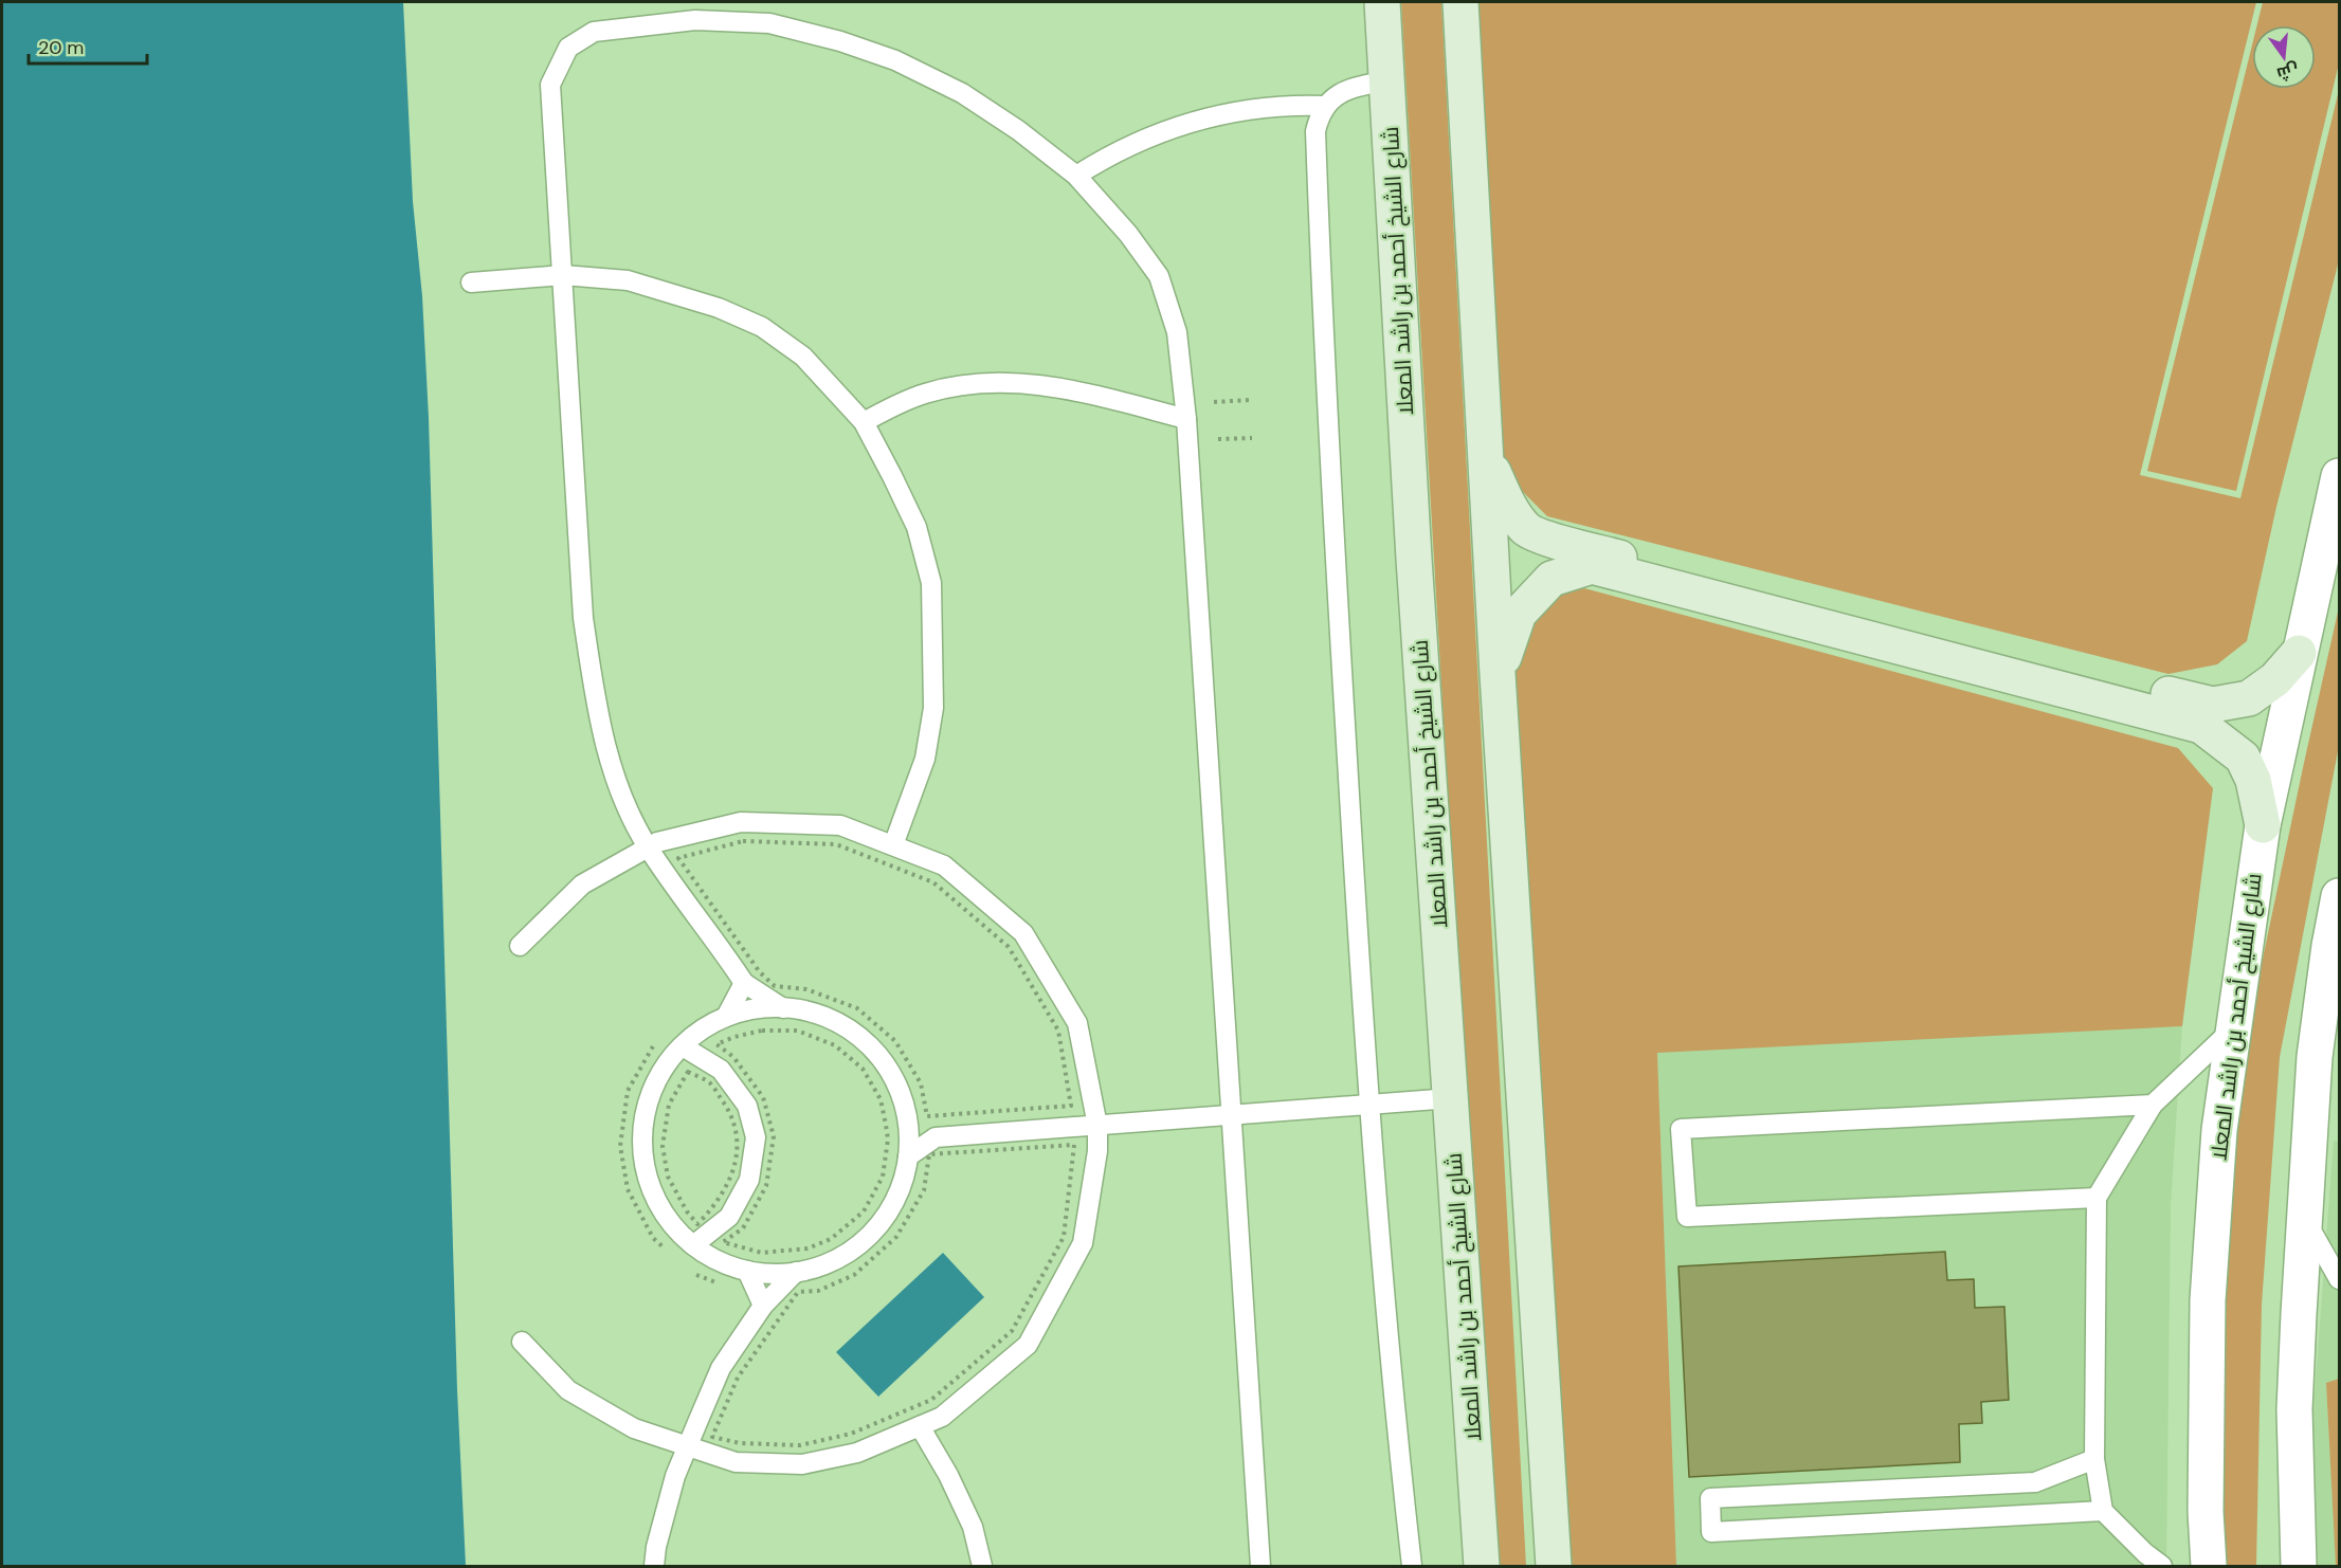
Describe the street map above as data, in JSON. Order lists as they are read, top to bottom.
{
  "streets": {
    "main road": ["شارع الشيخ أحمد بن راشد المعلا"]
  },
  "scale_bar": "20 m",
  "north": "bottom"
}
